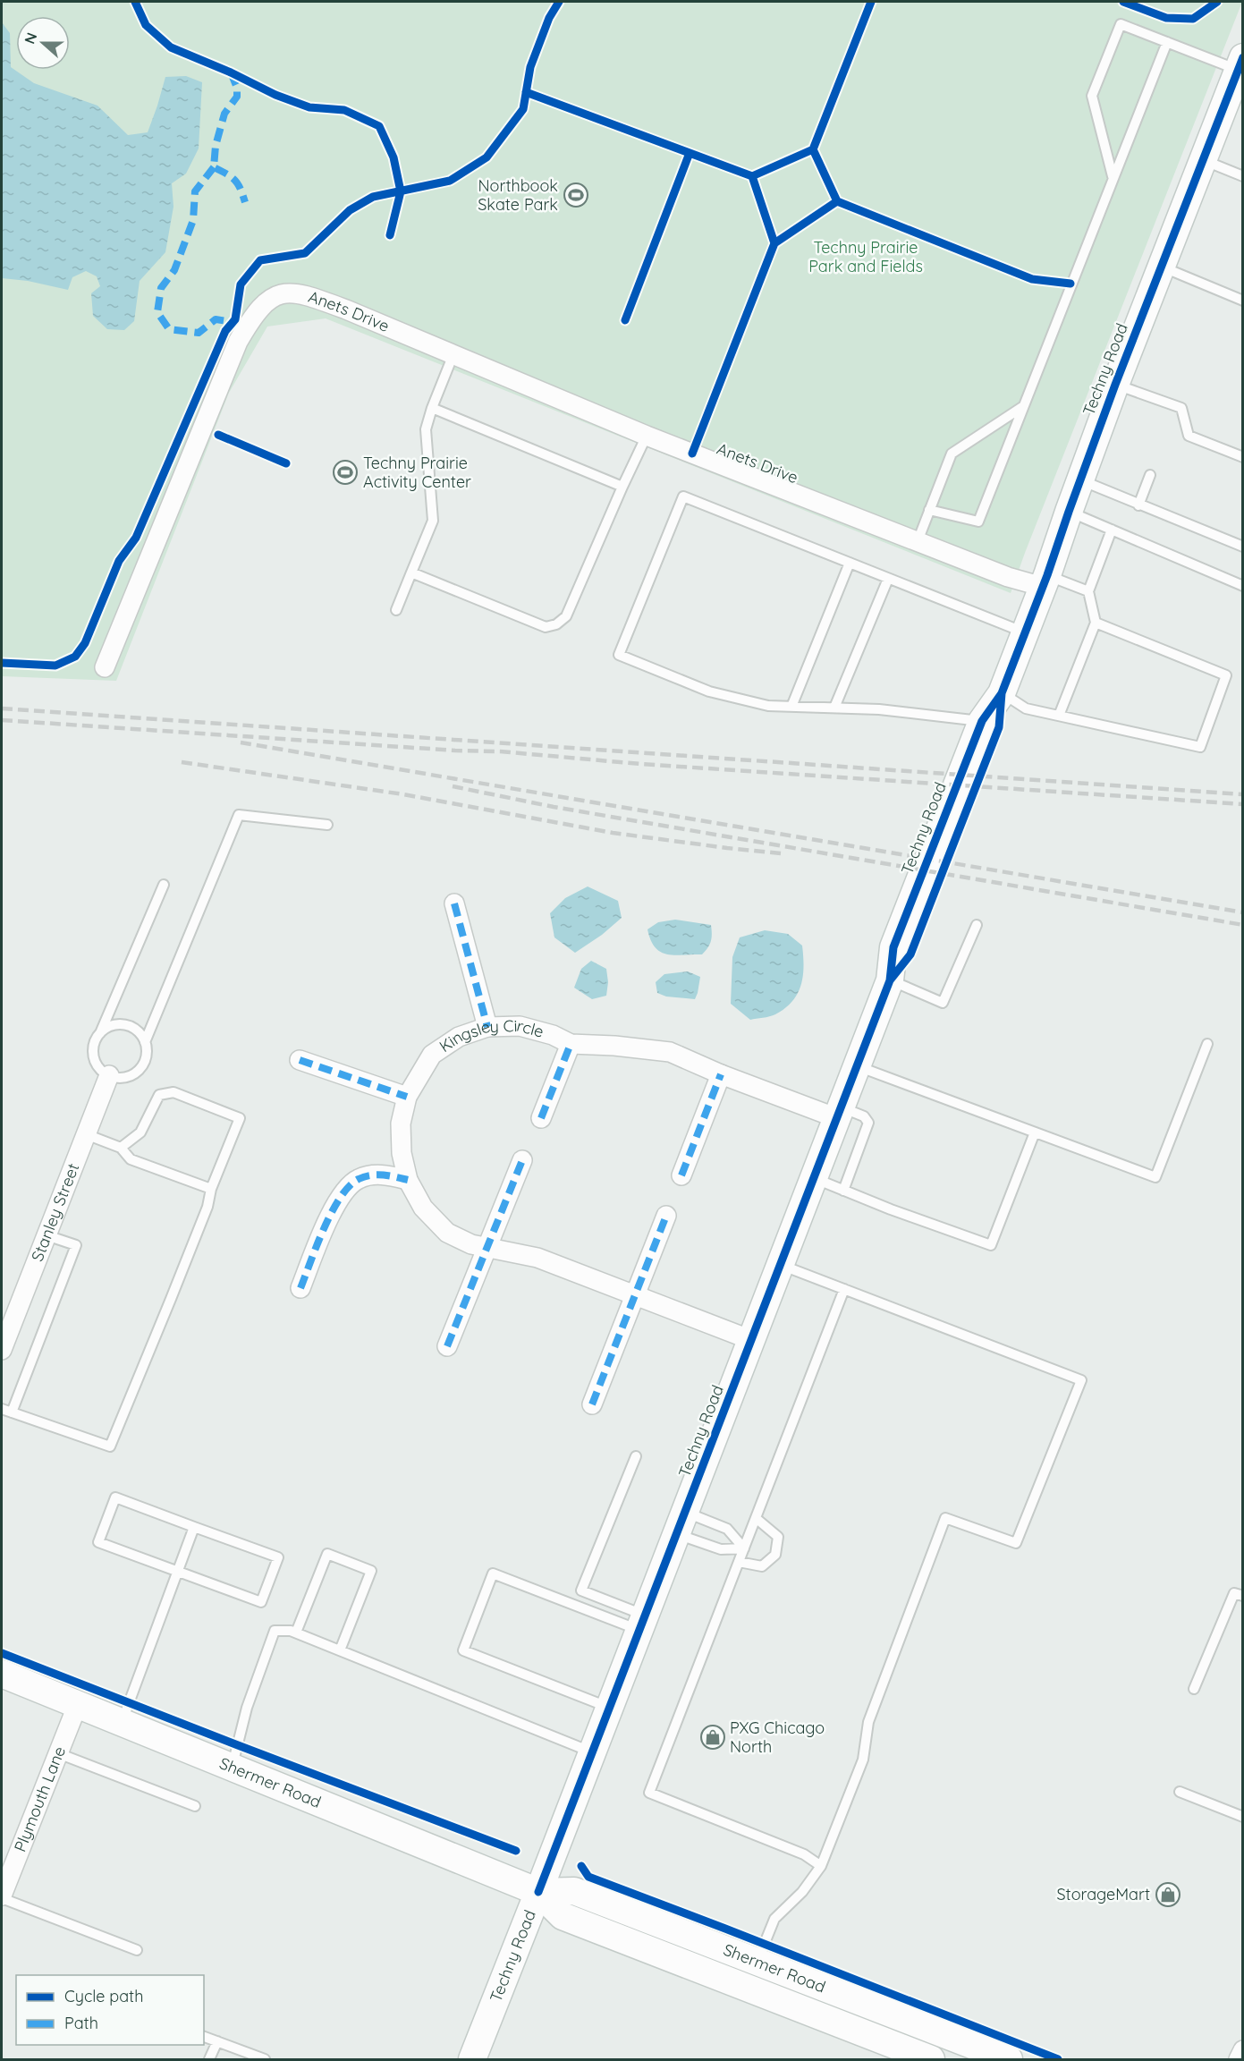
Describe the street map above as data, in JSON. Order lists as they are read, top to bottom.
{
  "streets": {
    "main road": ["Techny Road", "Shermer Road"],
    "street": [
      "Anets Drive",
      "Kingsley Circle",
      "Stanley Street",
      "Plymouth Lane"
    ]
  },
  "crossings": [
    ["Anets Drive", "Techny Road"],
    ["Techny Road", "Kingsley Circle"],
    ["Techny Road", "Shermer Road"],
    ["Shermer Road", "Plymouth Lane"]
  ],
  "parks": ["Techny Prairie Park and Fields"],
  "places": {
    "sports": ["Northbook Skate Park", "Techny Prairie Activity Center"],
    "shop": ["PXG Chicago North", "StorageMart"]
  },
  "legend": ["Cycle path", "Path"],
  "north": "left"
}
